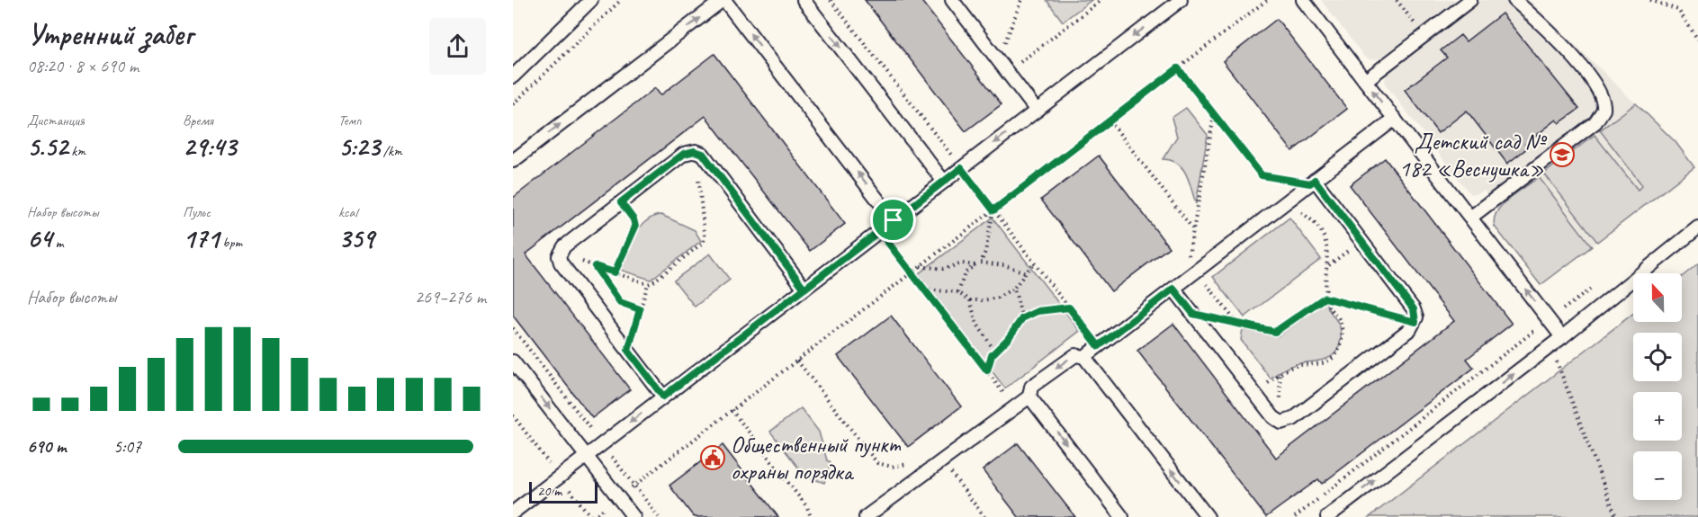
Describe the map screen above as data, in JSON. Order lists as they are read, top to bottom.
{
  "places": {
    "school or university": ["Детский сад № 182 «Веснушка»"],
    "public building": ["Общественный пункт охраны порядка"]
  },
  "scale_bar": "20 m",
  "north": "top",
  "page": {
    "heading": ["Утренний забег", "08:20 · 8 × 690 m"],
    "stats": [
      ["Дистанция", "5.52 km"],
      ["Время", "29:43"],
      ["Темп", "5:23 /km"],
      ["Набор высоты", "64 m"],
      ["Пульс", "171 bpm"],
      ["kcal", "359"]
    ],
    "map_buttons": ["+", "−"],
    "chart": ["Набор высоты", "269–276 m"],
    "list": [
      {
        "name": "690 m",
        "note": "5:07"
      }
    ],
    "scale": "20 m"
  }
}
